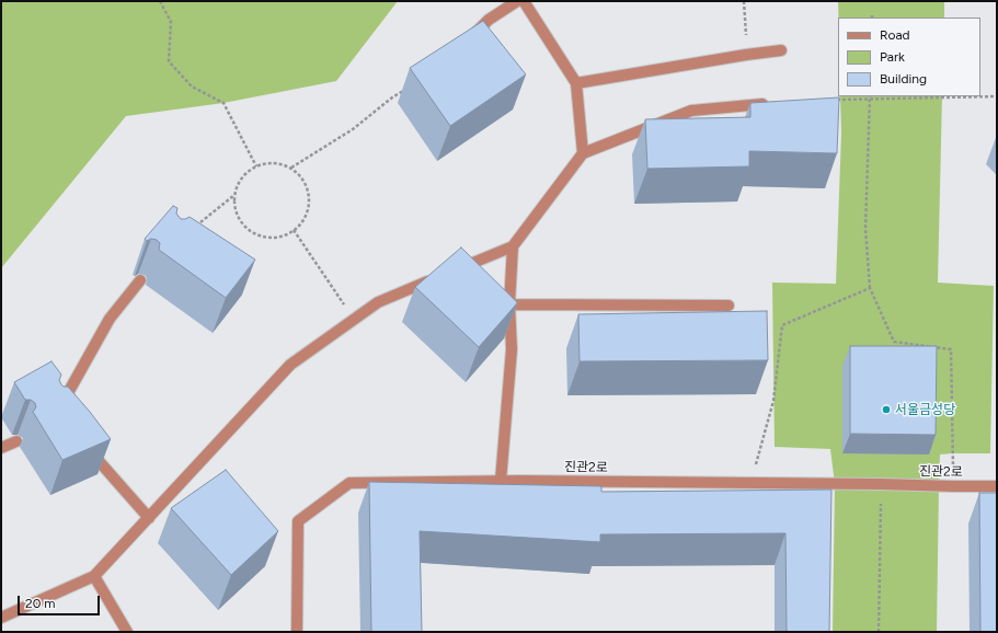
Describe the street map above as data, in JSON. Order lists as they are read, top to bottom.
{
  "streets": {
    "street": ["진관2로"]
  },
  "places": ["서울금성당"],
  "legend": ["Road", "Park", "Building"],
  "scale_bar": "20 m"
}
